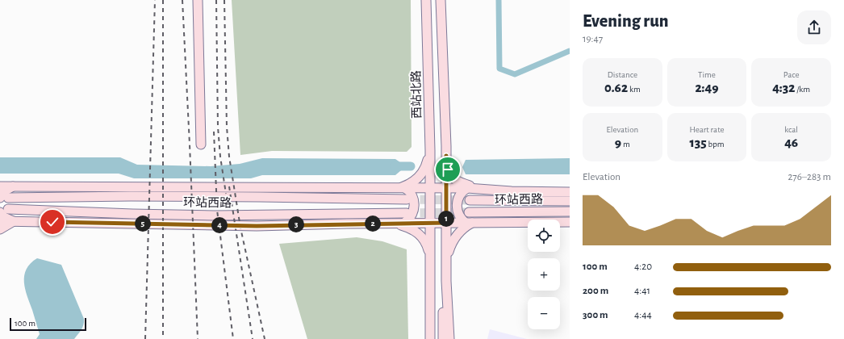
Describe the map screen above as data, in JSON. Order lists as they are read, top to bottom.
{
  "streets": {
    "main road": ["西站北路", "环站西路"]
  },
  "scale_bar": "100 m",
  "page": {
    "heading": ["Evening run", "19:47"],
    "stats": [
      ["Distance", "0.62 km"],
      ["Time", "2:49"],
      ["Pace", "4:32 /km"],
      ["Elevation", "9 m"],
      ["Heart rate", "135 bpm"],
      ["kcal", "46"]
    ],
    "chart": ["Elevation", "276–283 m"],
    "pins": [
      "1",
      "2",
      "5",
      "3",
      "4"
    ],
    "map_buttons": ["+", "−"],
    "list": [
      {
        "name": "100 m",
        "note": "4:20"
      },
      {
        "name": "200 m",
        "note": "4:41"
      },
      {
        "name": "300 m",
        "note": "4:44"
      }
    ],
    "scale": "100 m"
  }
}
